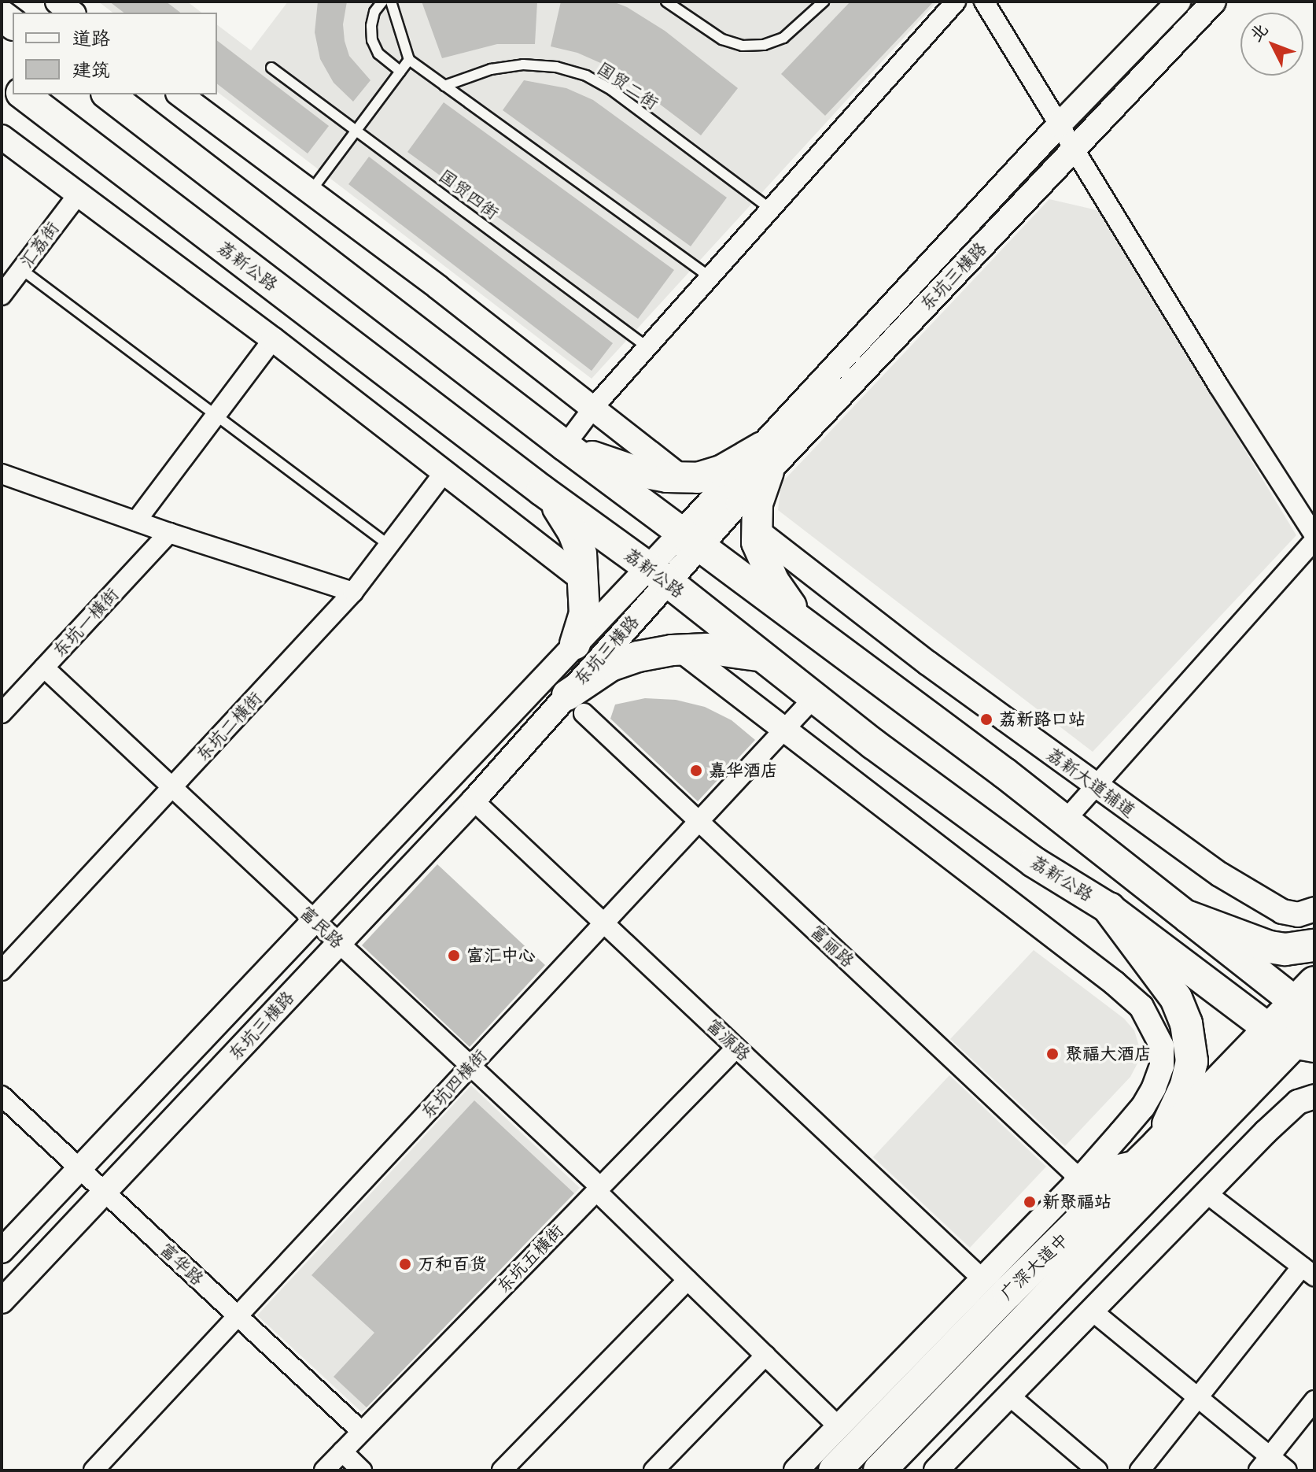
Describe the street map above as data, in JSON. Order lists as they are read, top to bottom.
{
  "streets": {
    "highway": ["广深大道中"],
    "main road": ["荔新公路"],
    "street": [
      "汇荔街",
      "东坑三横路",
      "东坑一横街",
      "东坑二横街",
      "荔新大道辅道",
      "富民路",
      "富丽路",
      "富源路",
      "东坑四横街",
      "东坑五横街",
      "富华路"
    ],
    "lane": ["国贸二街", "国贸四街"]
  },
  "crossings": [
    ["荔新公路", "东坑三横路"],
    ["荔新公路", "东坑四横街"],
    ["荔新公路", "广深大道中"],
    ["东坑三横路", "富民路"],
    ["东坑三横路", "富丽路"],
    ["东坑三横路", "富源路"],
    ["东坑三横路", "富华路"],
    ["东坑一横街", "富民路"],
    ["东坑二横街", "富民路"],
    ["富民路", "东坑四横街"],
    ["富民路", "东坑五横街"],
    ["富丽路", "东坑四横街"],
    ["富源路", "东坑四横街"],
    ["富源路", "东坑五横街"],
    ["东坑四横街", "富华路"],
    ["东坑五横街", "富华路"]
  ],
  "places": [
    "荔新路口站",
    "嘉华酒店",
    "富汇中心",
    "聚福大酒店",
    "新聚福站",
    "万和百货"
  ],
  "legend": ["道路", "建筑"],
  "north": "top left"
}
